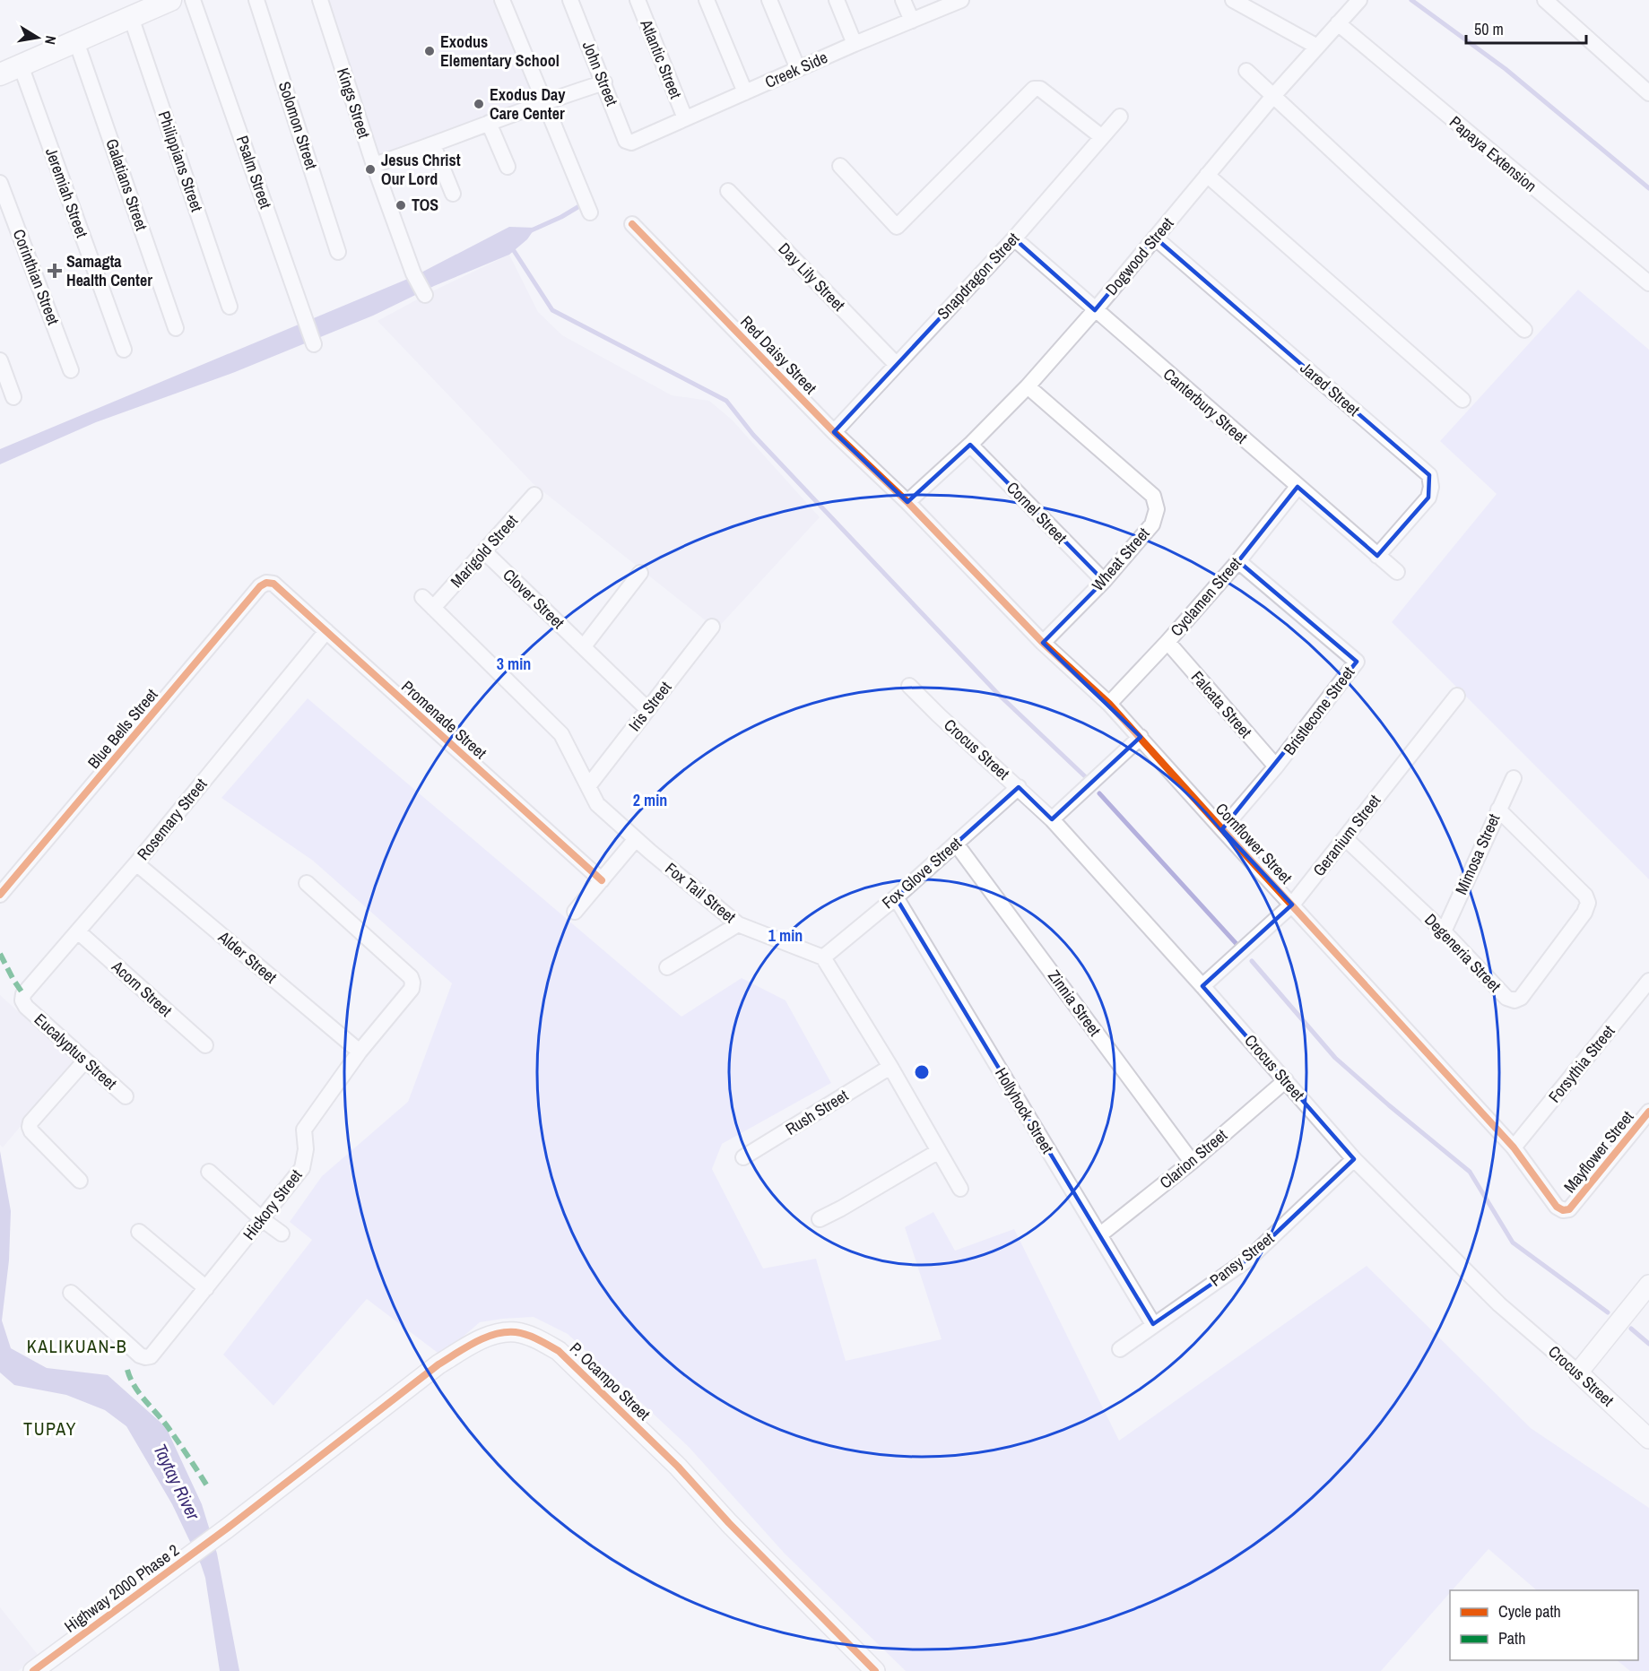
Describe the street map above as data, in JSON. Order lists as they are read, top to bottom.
{
  "streets": {
    "street": [
      "Atlantic Street",
      "Creek Side",
      "John Street",
      "Kings Street",
      "Solomon Street",
      "Papaya Extension",
      "Philippians Street",
      "Psalm Street",
      "Galatians Street",
      "Jeremiah Street",
      "Dogwood Street",
      "Snapdragon Street",
      "Corinthian Street",
      "Day Lily Street",
      "Red Daisy Street",
      "Jared Street",
      "Canterbury Street",
      "Cornel Street",
      "Marigold Street",
      "Wheat Street",
      "Cyclamen Street",
      "Clover Street",
      "Falcata Street",
      "Iris Street",
      "Bristlecone Street",
      "Promenade Street",
      "Blue Bells Street",
      "Crocus Street",
      "Rosemary Street",
      "Geranium Street",
      "Cornflower Street",
      "Mimosa Street",
      "Fox Glove Street",
      "Fox Tail Street",
      "Degeneria Street",
      "Alder Street",
      "Acorn Street",
      "Zinnia Street",
      "Eucalyptus Street",
      "Forsythia Street",
      "Hollyhock Street",
      "Rush Street",
      "Mayflower Street",
      "Clarion Street",
      "Hickory Street",
      "Pansy Street",
      "P. Ocampo Street",
      "Highway 2000 Phase 2"
    ]
  },
  "crossings": [
    ["Atlantic Street", "Creek Side"],
    ["Creek Side", "John Street"],
    ["Papaya Extension", "Dogwood Street"],
    ["Dogwood Street", "Red Daisy Street"],
    ["Dogwood Street", "Jared Street"],
    ["Dogwood Street", "Canterbury Street"],
    ["Dogwood Street", "Cornel Street"],
    ["Dogwood Street", "Wheat Street"],
    ["Dogwood Street", "Cornflower Street"],
    ["Snapdragon Street", "Day Lily Street"],
    ["Snapdragon Street", "Red Daisy Street"],
    ["Snapdragon Street", "Canterbury Street"],
    ["Red Daisy Street", "Cornflower Street"],
    ["Jared Street", "Canterbury Street"],
    ["Canterbury Street", "Cyclamen Street"],
    ["Cornel Street", "Wheat Street"],
    ["Marigold Street", "Clover Street"],
    ["Marigold Street", "Fox Tail Street"],
    ["Wheat Street", "Cornflower Street"],
    ["Cyclamen Street", "Falcata Street"],
    ["Cyclamen Street", "Bristlecone Street"],
    ["Cyclamen Street", "Cornflower Street"],
    ["Clover Street", "Iris Street"],
    ["Falcata Street", "Bristlecone Street"],
    ["Iris Street", "Fox Tail Street"],
    ["Bristlecone Street", "Cornflower Street"],
    ["Promenade Street", "Blue Bells Street"],
    ["Promenade Street", "Rosemary Street"],
    ["Crocus Street", "Geranium Street"],
    ["Crocus Street", "Fox Glove Street"],
    ["Crocus Street", "Clarion Street"],
    ["Crocus Street", "Pansy Street"],
    ["Rosemary Street", "Alder Street"],
    ["Rosemary Street", "Acorn Street"],
    ["Rosemary Street", "Eucalyptus Street"],
    ["Geranium Street", "Cornflower Street"],
    ["Geranium Street", "Degeneria Street"],
    ["Cornflower Street", "Forsythia Street"],
    ["Cornflower Street", "Mayflower Street"],
    ["Mimosa Street", "Degeneria Street"],
    ["Fox Glove Street", "Fox Tail Street"],
    ["Fox Glove Street", "Zinnia Street"],
    ["Fox Glove Street", "Hollyhock Street"],
    ["Alder Street", "Hickory Street"],
    ["Zinnia Street", "Clarion Street"],
    ["Hollyhock Street", "Clarion Street"],
    ["Hollyhock Street", "Pansy Street"],
    ["P. Ocampo Street", "Highway 2000 Phase 2"]
  ],
  "districts": ["KALIKUAN-B", "TUPAY"],
  "water": ["Taytay River"],
  "places": {
    "other": [
      "Exodus Elementary School",
      "Exodus Day Care Center",
      "Jesus Christ Our Lord",
      "TOS"
    ],
    "health": ["Samagta Health Center"]
  },
  "legend": ["Cycle path", "Path"],
  "scale_bar": "50 m",
  "north": "right",
  "rings": ["3 min", "2 min", "1 min"]
}
